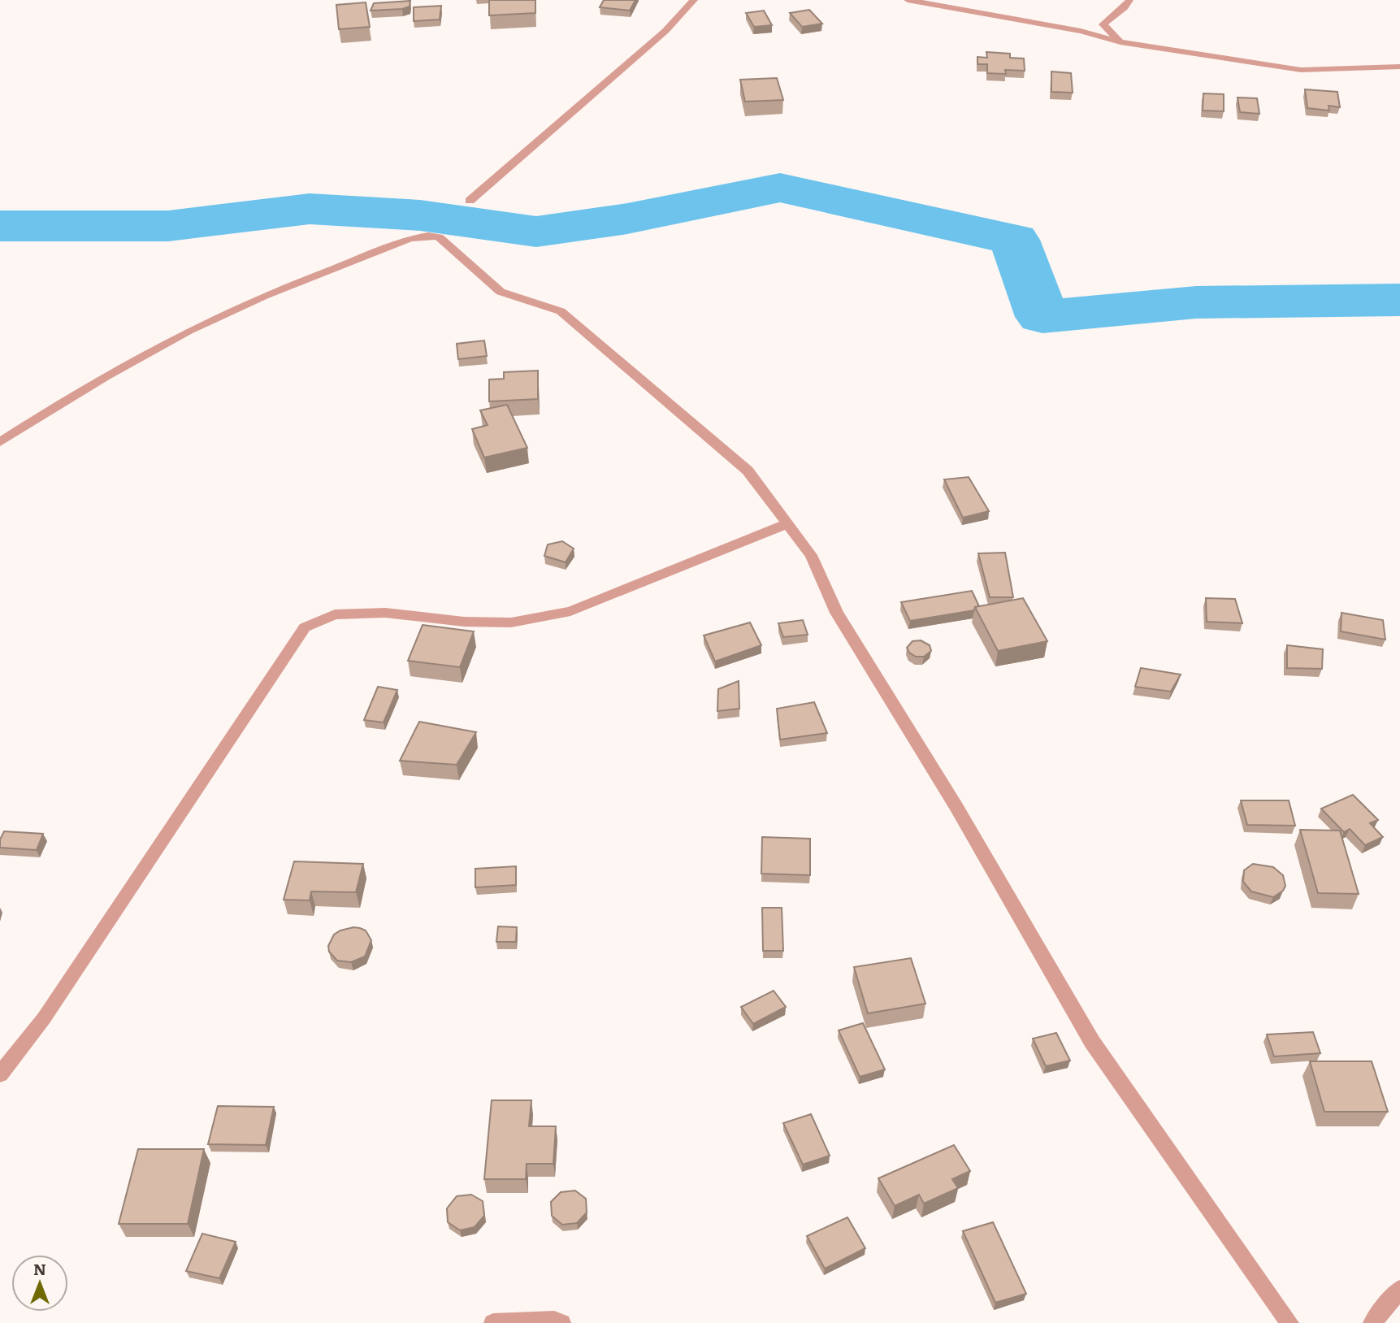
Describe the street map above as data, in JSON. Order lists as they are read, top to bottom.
{
  "north": "top"
}
